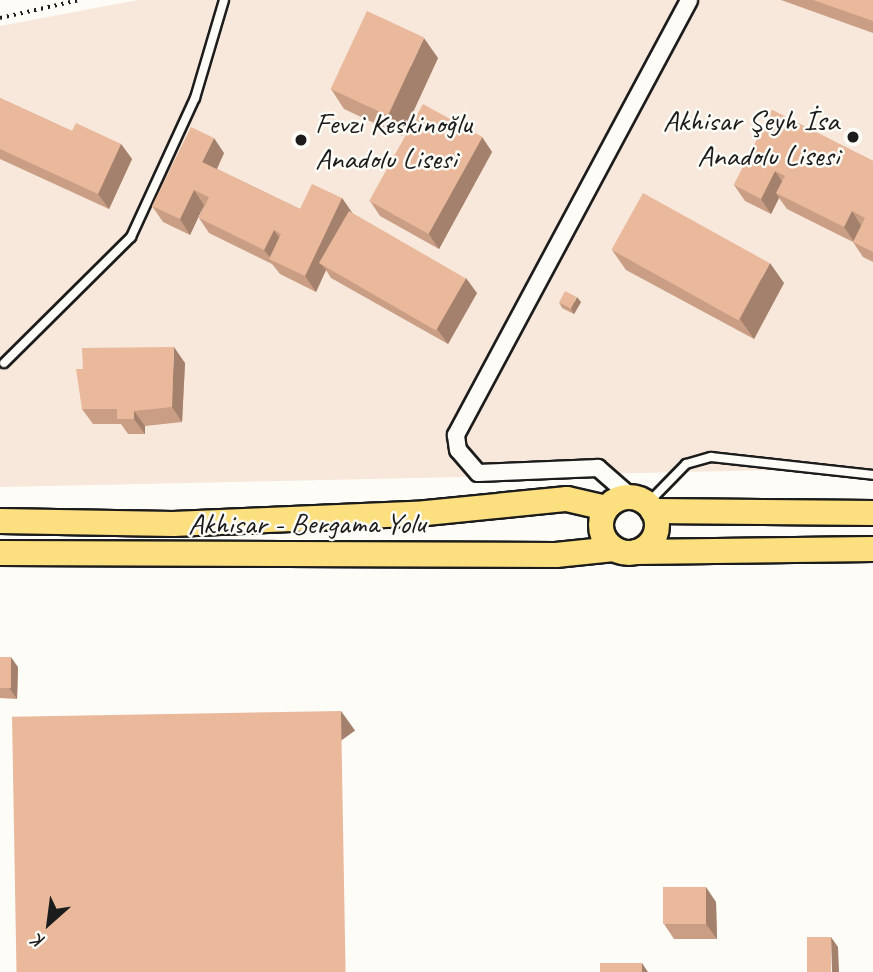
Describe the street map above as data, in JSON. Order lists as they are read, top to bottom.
{
  "streets": {
    "main road": ["Akhisar - Bergama Yolu"]
  },
  "places": ["Akhisar Şeyh İsa Anadolu Lisesi", "Fevzi Keskinoğlu Anadolu Lisesi"],
  "north": "bottom left"
}
